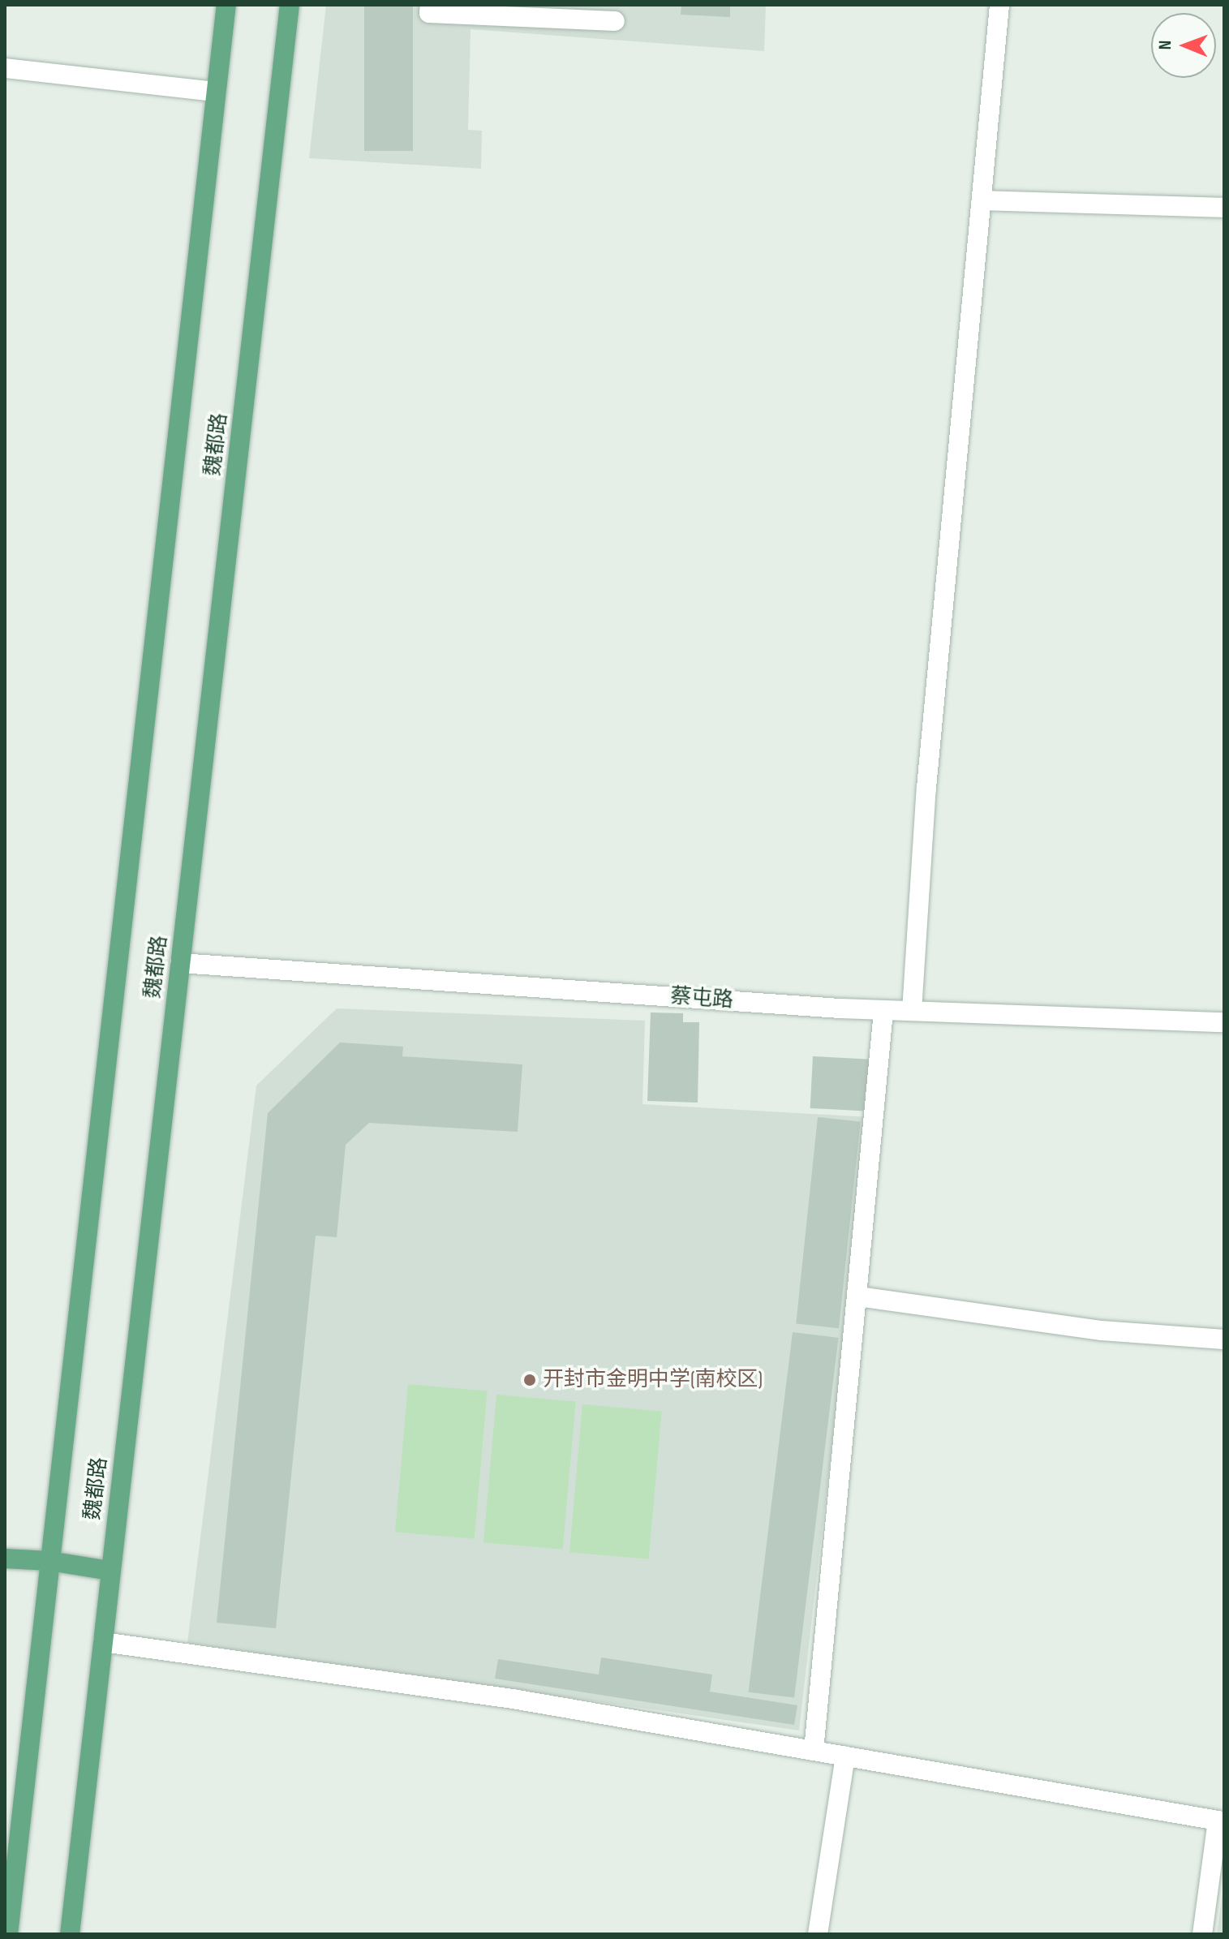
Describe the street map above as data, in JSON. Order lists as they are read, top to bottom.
{
  "streets": {
    "main road": ["魏都路"],
    "street": ["蔡屯路"]
  },
  "crossings": [
    ["魏都路", "蔡屯路"]
  ],
  "places": ["开封市金明中学(南校区)"],
  "north": "left"
}
